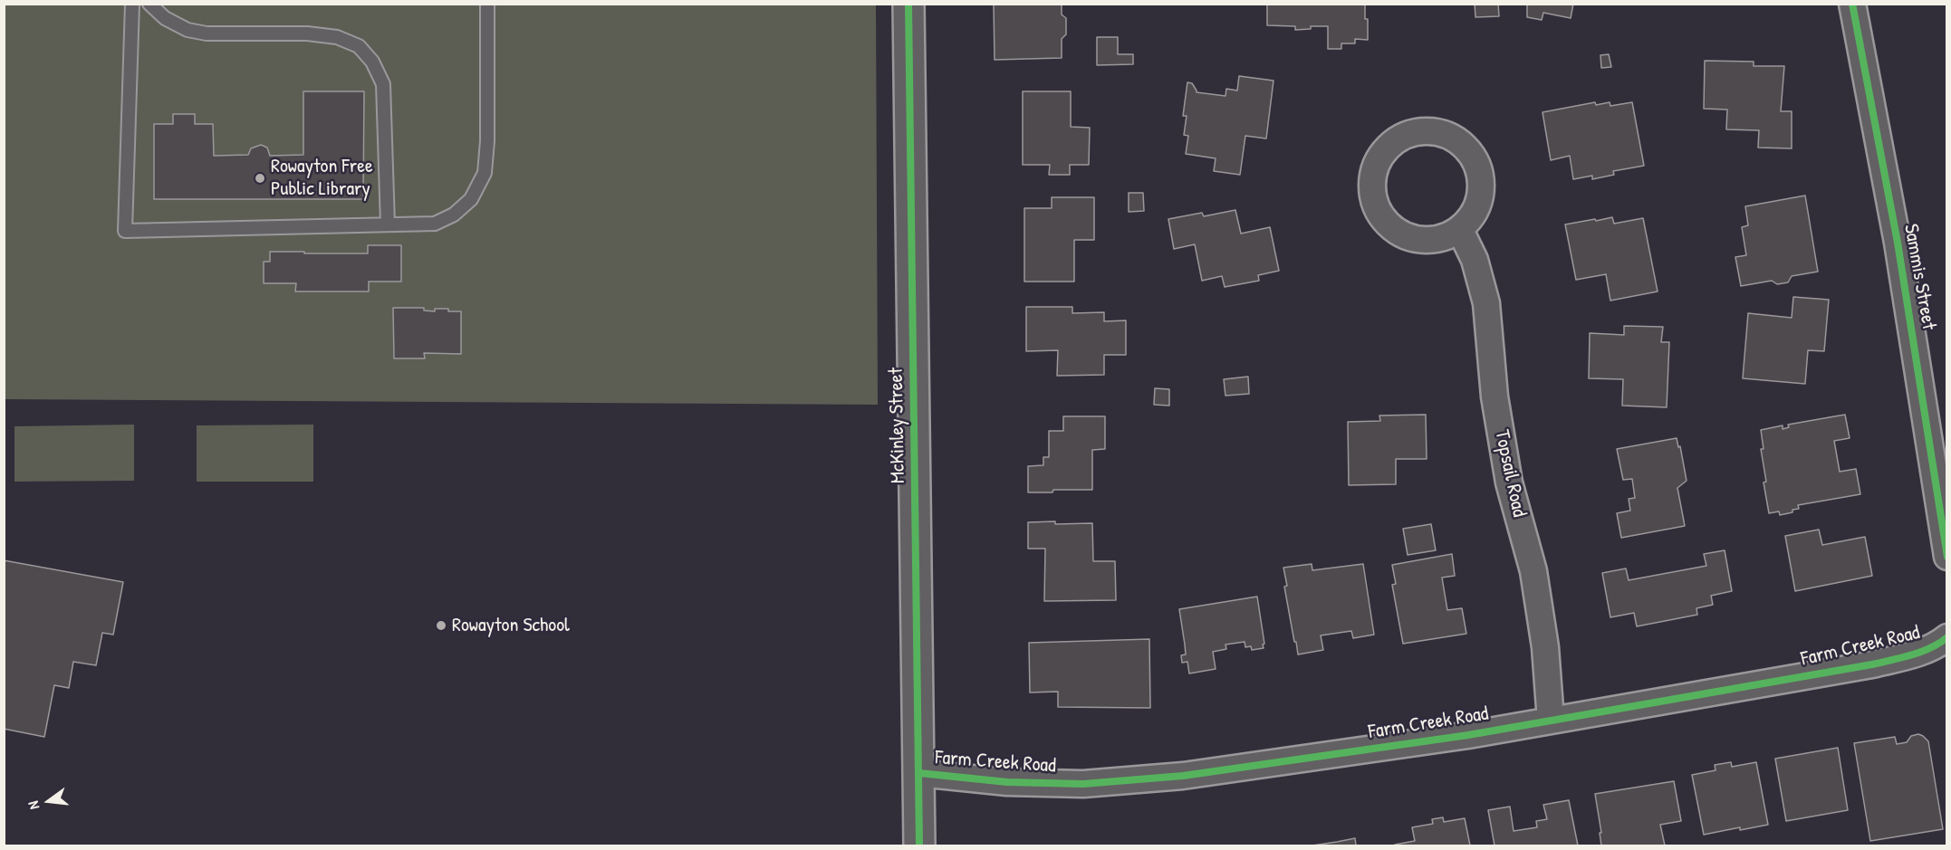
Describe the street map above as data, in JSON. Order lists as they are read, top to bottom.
{
  "streets": {
    "main road": ["McKinley Street"],
    "street": ["Sammis Street", "Topsail Road", "Farm Creek Road"]
  },
  "crossings": [
    ["McKinley Street", "Farm Creek Road"],
    ["Topsail Road", "Farm Creek Road"]
  ],
  "places": ["Rowayton Free Public Library", "Rowayton School"],
  "north": "left"
}
